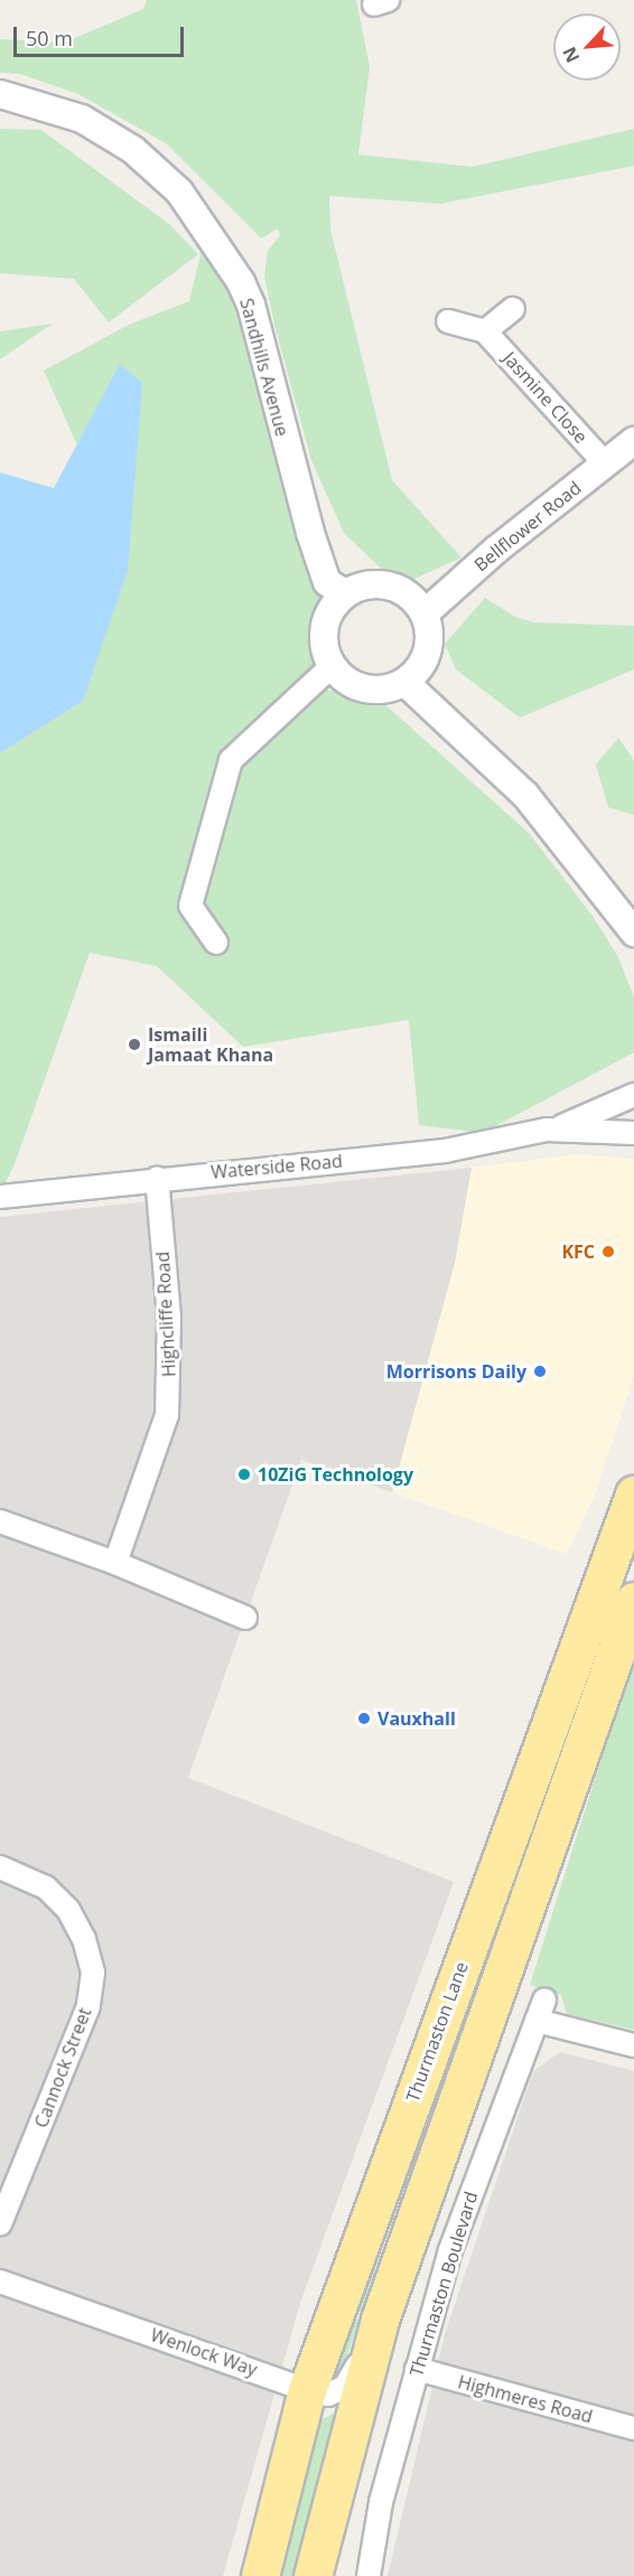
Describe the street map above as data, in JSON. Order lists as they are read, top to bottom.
{
  "streets": {
    "highway": ["Thurmaston Lane"],
    "street": [
      "Sandhills Avenue",
      "Jasmine Close",
      "Bellflower Road",
      "Waterside Road",
      "Highcliffe Road",
      "Cannock Street",
      "Thurmaston Boulevard",
      "Wenlock Way",
      "Highmeres Road"
    ]
  },
  "crossings": [
    ["Sandhills Avenue", "Bellflower Road"],
    ["Jasmine Close", "Bellflower Road"],
    ["Waterside Road", "Highcliffe Road"],
    ["Thurmaston Lane", "Wenlock Way"],
    ["Thurmaston Boulevard", "Highmeres Road"]
  ],
  "places": [
    "Ismaili Jamaat Khana",
    "KFC",
    "Morrisons Daily",
    "10ZiG Technology",
    "Vauxhall"
  ],
  "scale_bar": "50 m",
  "north": "bottom left"
}
